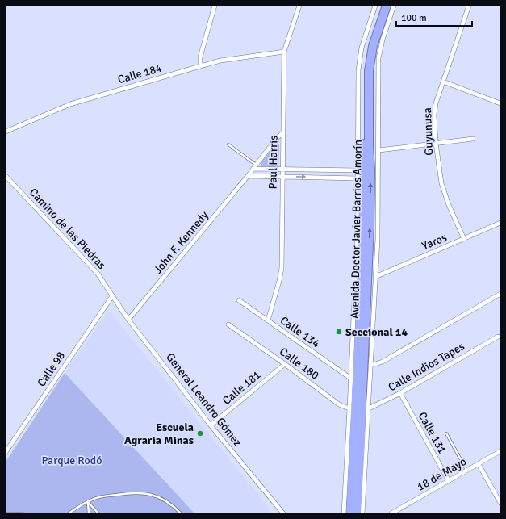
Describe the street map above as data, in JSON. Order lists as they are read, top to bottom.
{
  "streets": {
    "highway": ["Avenida Doctor Javier Barrios Amorín"],
    "street": [
      "Calle 184",
      "Guyunusa",
      "Paul Harris",
      "Camino de las Piedras",
      "Yaros",
      "John F. Kennedy",
      "Calle 134",
      "Calle 180",
      "Calle Indios Tapes",
      "Calle 98",
      "Calle 181",
      "General Leandro Gómez",
      "Calle 131",
      "18 de Mayo"
    ]
  },
  "crossings": [
    ["Calle 184", "Paul Harris"],
    ["Guyunusa", "Yaros"],
    ["Paul Harris", "John F. Kennedy"],
    ["Paul Harris", "Calle 134"],
    ["Camino de las Piedras", "Calle 98"],
    ["Camino de las Piedras", "General Leandro Gómez"],
    ["Avenida Doctor Javier Barrios Amorín", "Yaros"],
    ["Avenida Doctor Javier Barrios Amorín", "Calle 134"],
    ["Avenida Doctor Javier Barrios Amorín", "Calle 180"],
    ["Avenida Doctor Javier Barrios Amorín", "Calle Indios Tapes"],
    ["John F. Kennedy", "General Leandro Gómez"],
    ["Calle 180", "Calle Indios Tapes"],
    ["Calle 180", "Calle 181"],
    ["Calle Indios Tapes", "Calle 131"],
    ["Calle 98", "General Leandro Gómez"],
    ["Calle 181", "General Leandro Gómez"],
    ["Calle 131", "18 de Mayo"]
  ],
  "parks": ["Parque Rodó"],
  "places": ["Seccional 14", "Escuela Agraria Minas"],
  "scale_bar": "100 m"
}
